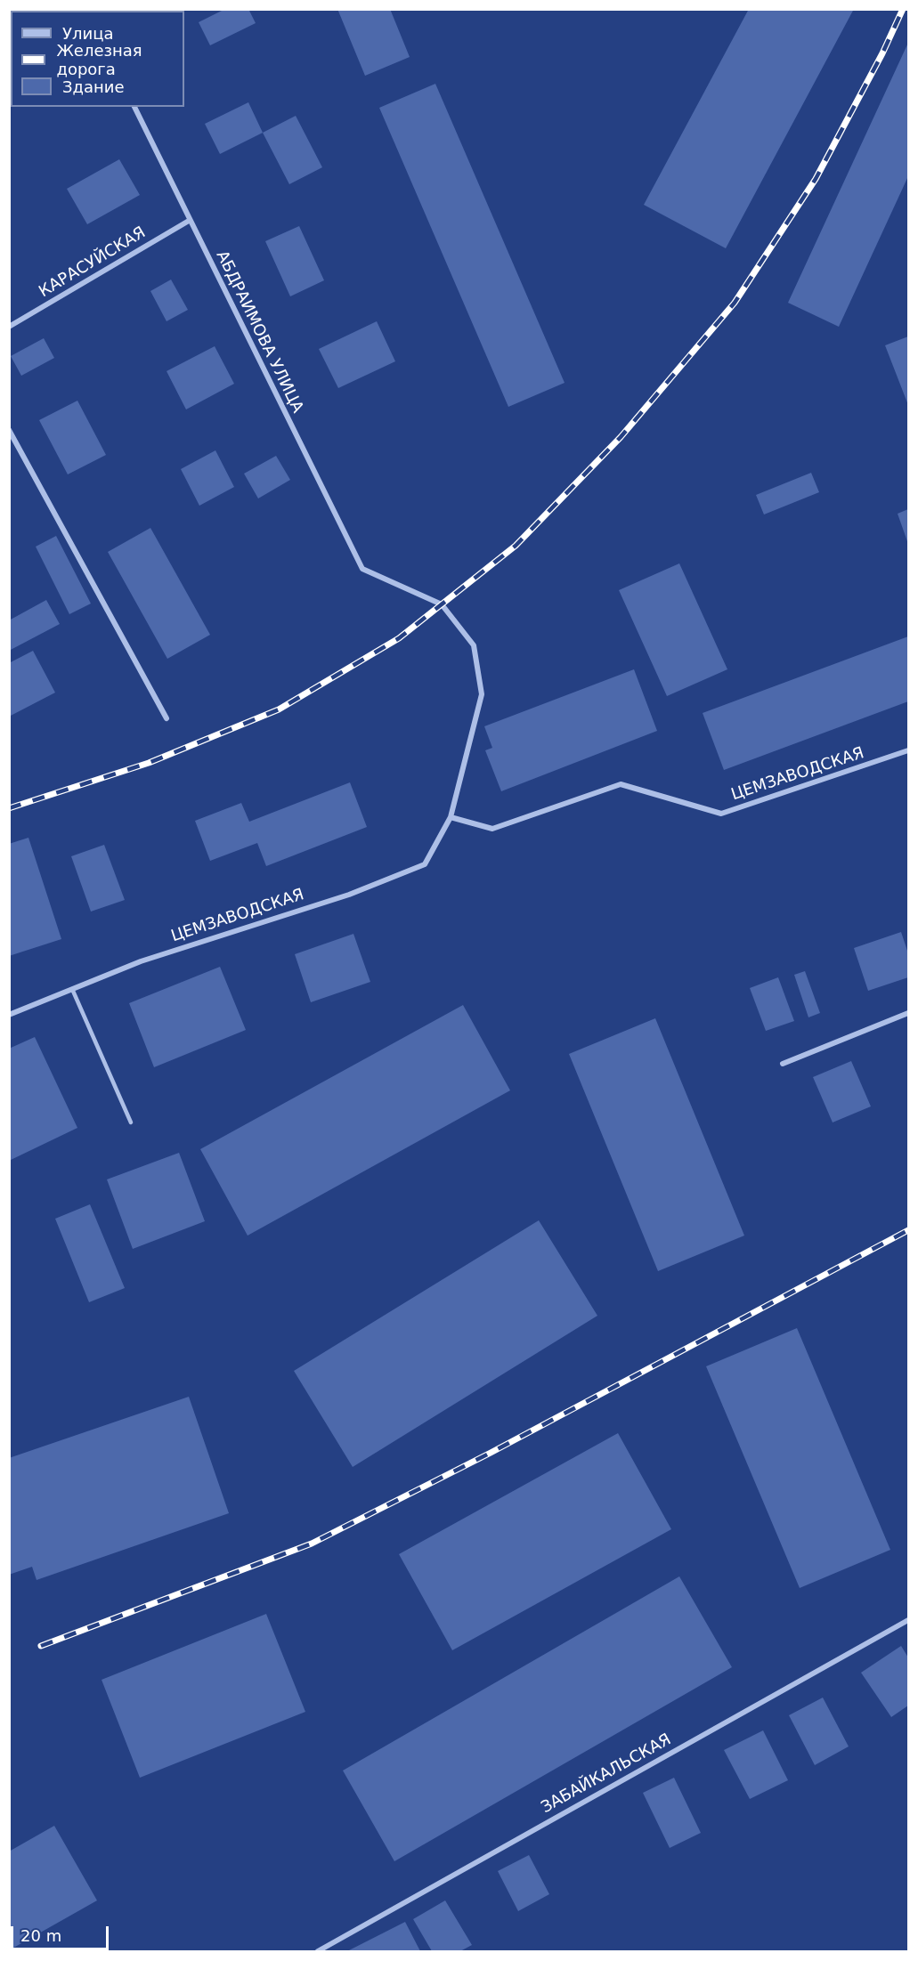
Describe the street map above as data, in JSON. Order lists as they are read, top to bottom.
{
  "streets": {
    "street": [
      "КАРАСУЙСКАЯ",
      "АБДРАИМОВА УЛИЦА",
      "ЦЕМЗАВОДСКАЯ",
      "ЗАБАЙКАЛЬСКАЯ"
    ]
  },
  "crossings": [
    ["КАРАСУЙСКАЯ", "АБДРАИМОВА УЛИЦА"],
    ["АБДРАИМОВА УЛИЦА", "ЦЕМЗАВОДСКАЯ"]
  ],
  "legend": ["Улица", "Железная дорога", "Здание"],
  "scale_bar": "20 m"
}
